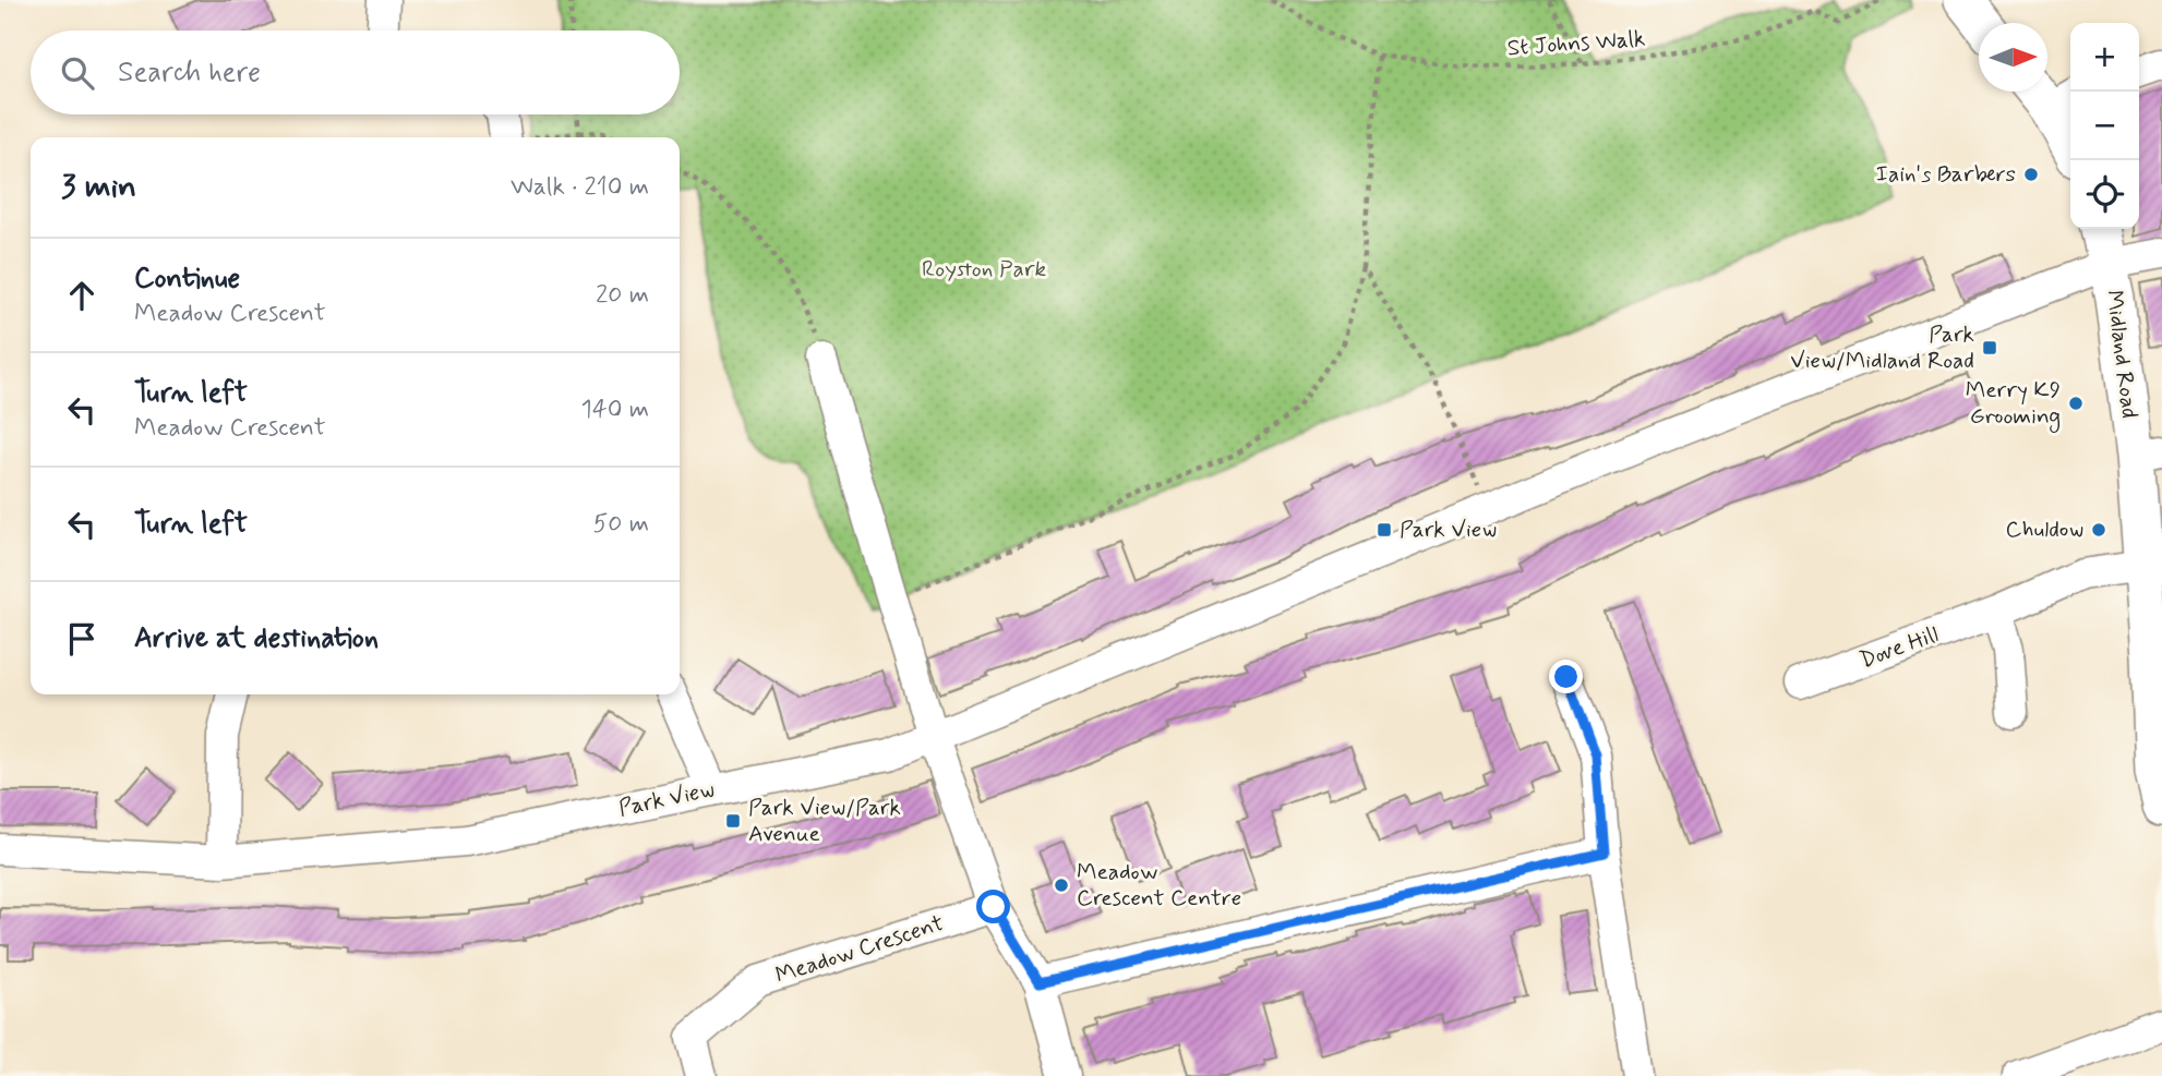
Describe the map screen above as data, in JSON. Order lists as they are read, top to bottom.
{
  "streets": {
    "main road": ["Midland Road"],
    "street": ["Dove Hill", "Park View", "Meadow Crescent"],
    "path": ["St Johns Walk"]
  },
  "crossings": [
    ["Midland Road", "Dove Hill"],
    ["Midland Road", "Park View"]
  ],
  "parks": ["Royston Park"],
  "places": {
    "other": [
      "Iain's Barbers",
      "Merry K9 Grooming",
      "Chuldow",
      "Meadow Crescent Centre"
    ],
    "transit": ["Park View/Midland Road", "Park View", "Park View/Park Avenue"]
  },
  "north": "right",
  "page": {
    "map_buttons": ["+", "−"],
    "search": "Search here",
    "heading": ["3 min", "Walk · 210 m"],
    "list": [
      ["Continue", "Meadow Crescent", "20 m"],
      ["Turn left", "Meadow Crescent", "140 m"],
      ["Turn left", "50 m"],
      "Arrive at destination"
    ]
  }
}
